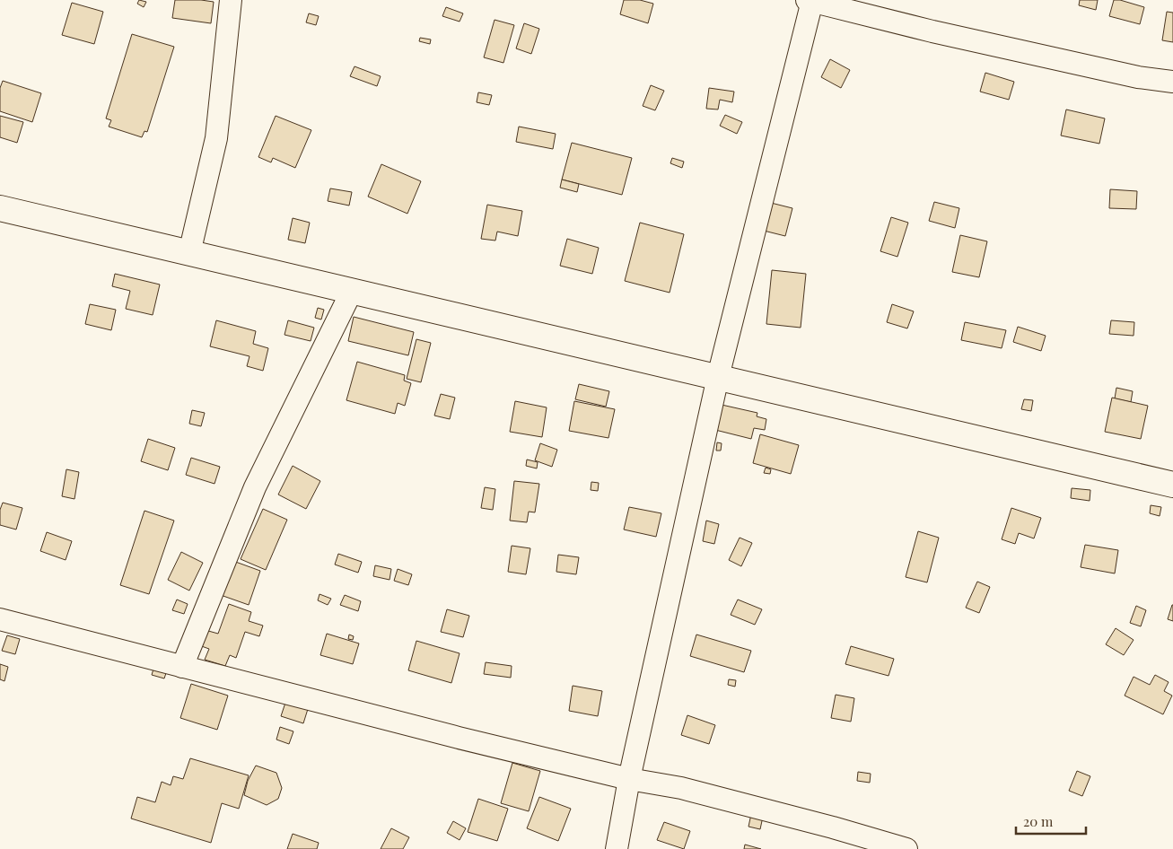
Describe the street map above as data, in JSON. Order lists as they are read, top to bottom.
{
  "scale_bar": "20 m"
}
